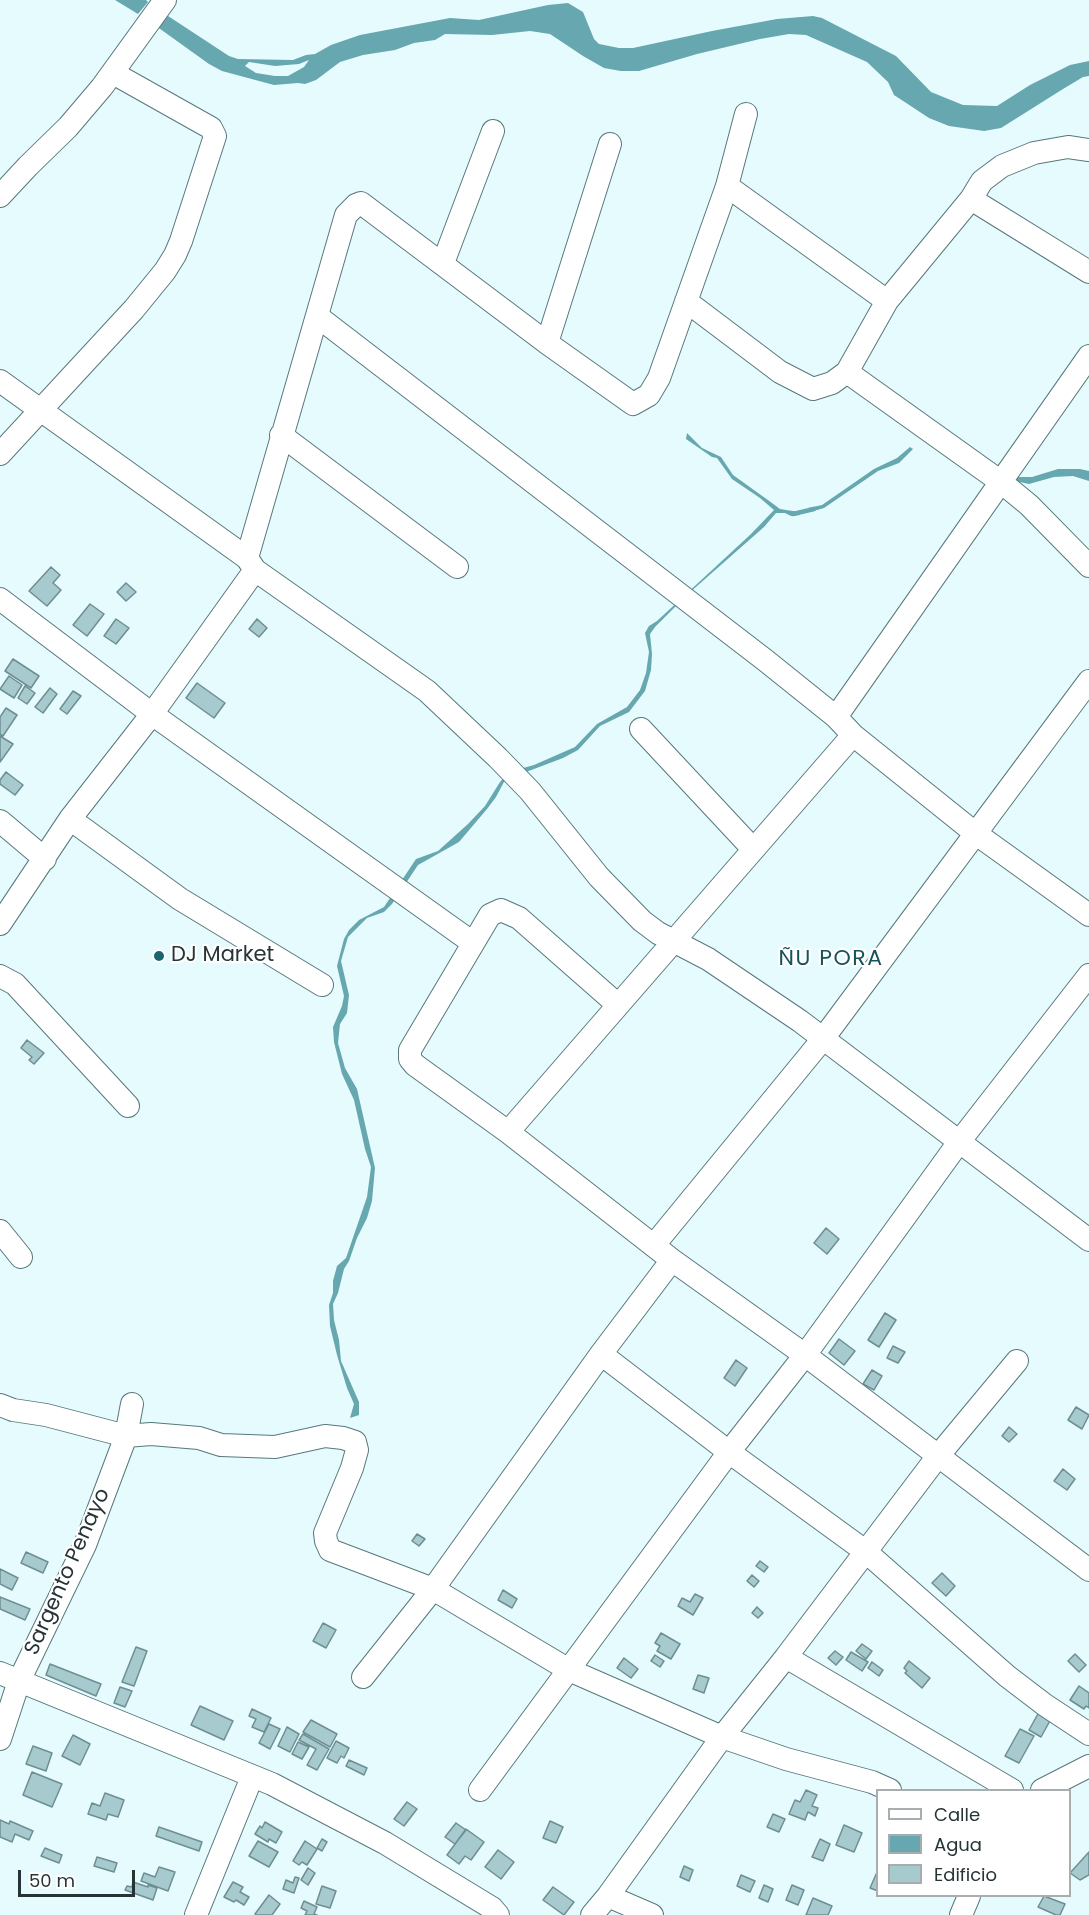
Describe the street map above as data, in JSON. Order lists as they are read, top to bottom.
{
  "streets": {
    "street": ["Sargento Penayo"]
  },
  "districts": ["ÑU PORA"],
  "places": ["DJ Market"],
  "legend": ["Calle", "Agua", "Edificio"],
  "scale_bar": "50 m"
}
